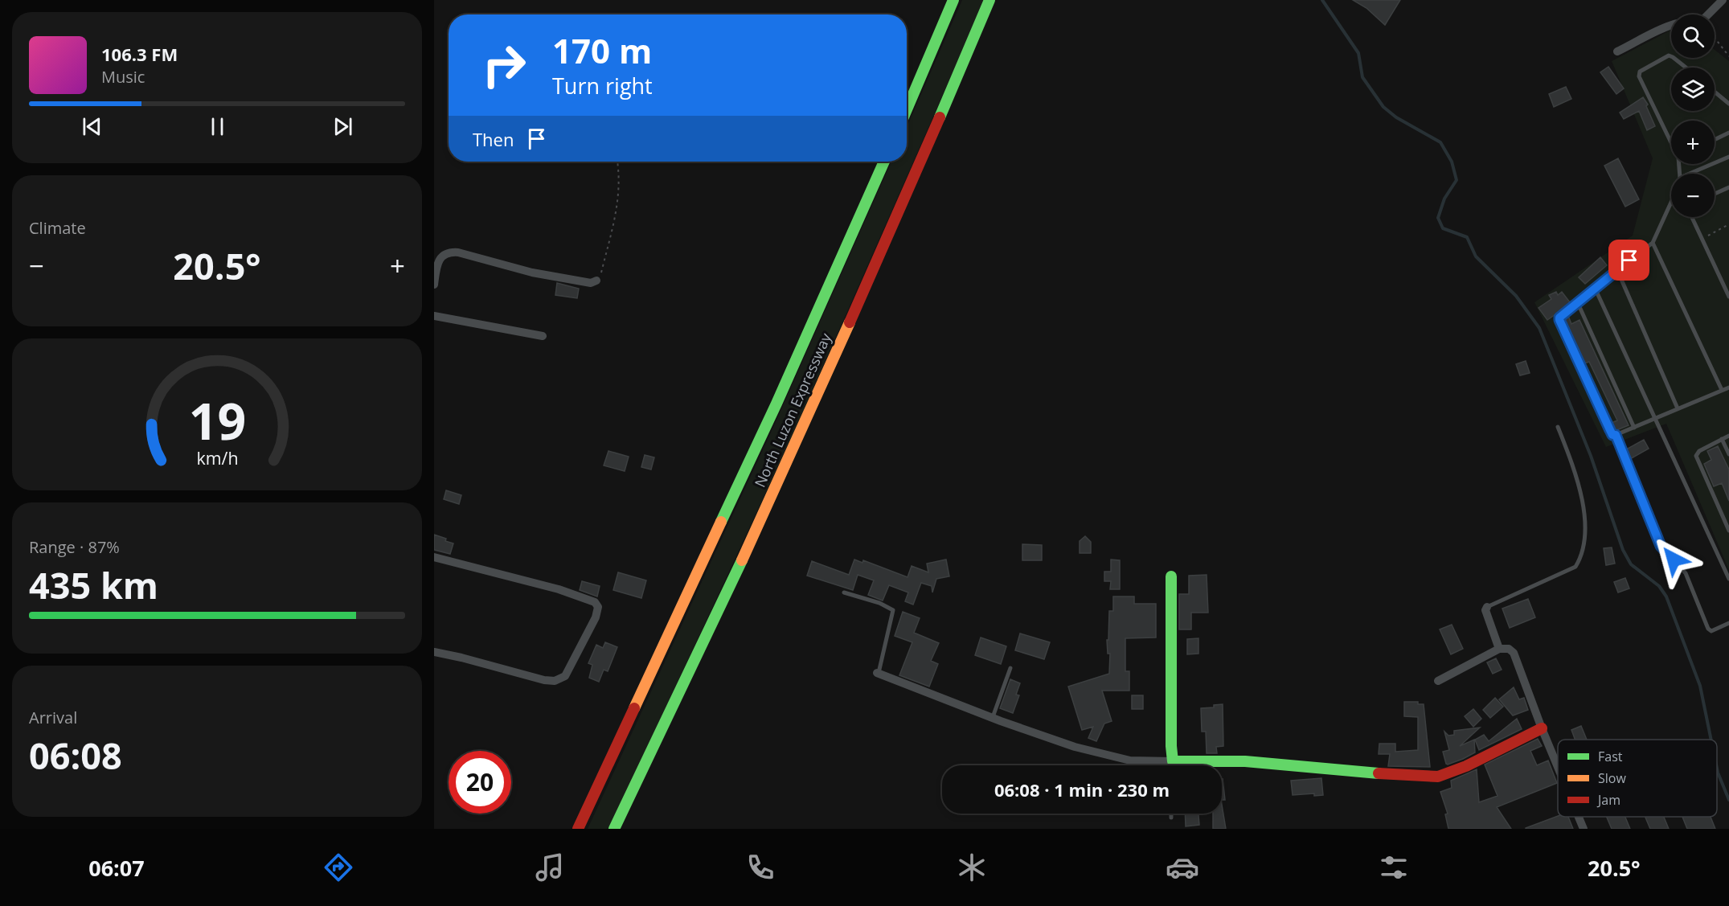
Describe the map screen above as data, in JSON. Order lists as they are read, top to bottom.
{
  "streets": {
    "main road": ["North Luzon Expressway"]
  },
  "legend": ["Fast", "Slow", "Jam"],
  "page": {
    "map_buttons": ["+", "−"],
    "turn": ["170 m", "Turn right"],
    "song": ["106.3 FM", "Music"],
    "then": "Then",
    "tile": [
      "Climate",
      ["Range · 87%", "435 km"],
      ["Arrival", "06:08"]
    ],
    "heat": ["−", "20.5°", "+"],
    "limit": "20",
    "trip": "06:08 · 1 min · 230 m",
    "tabs": ["06:07", "20.5°"],
    "gauge": ["19", "km/h"]
  }
}
